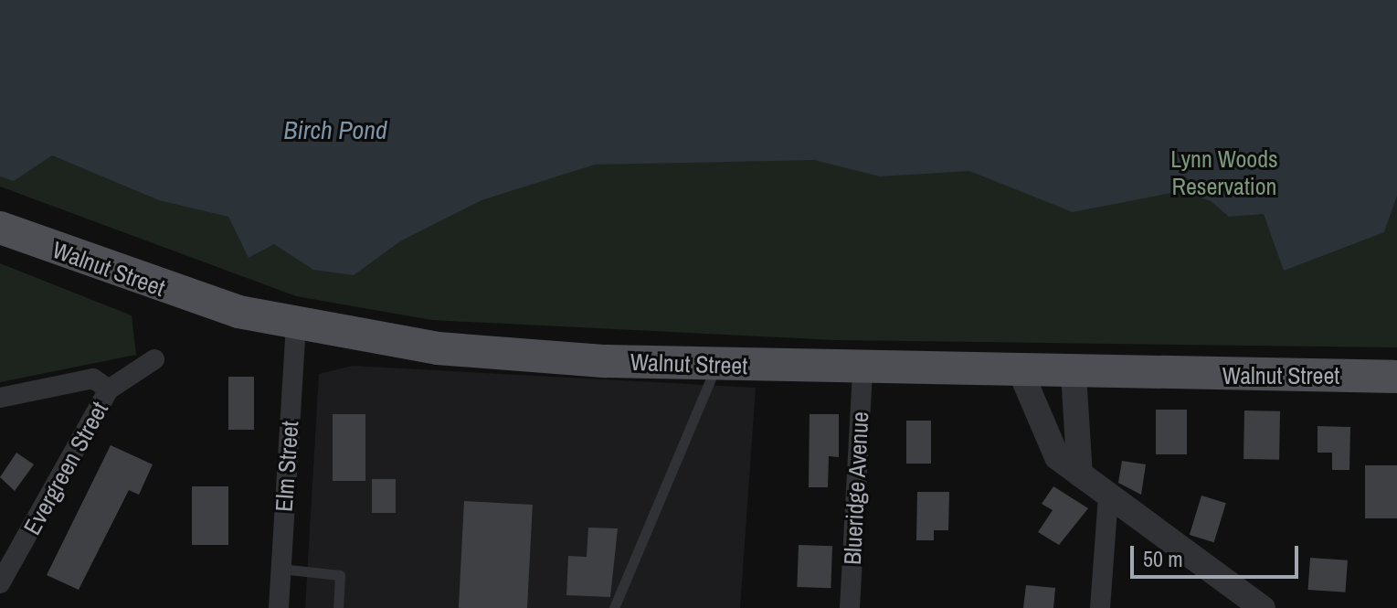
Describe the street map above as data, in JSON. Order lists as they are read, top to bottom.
{
  "streets": {
    "main road": ["Walnut Street"],
    "street": ["Elm Street", "Evergreen Street", "Blueridge Avenue"]
  },
  "crossings": [
    ["Walnut Street", "Elm Street"],
    ["Walnut Street", "Blueridge Avenue"]
  ],
  "water": ["Birch Pond"],
  "parks": ["Lynn Woods Reservation"],
  "scale_bar": "50 m"
}
